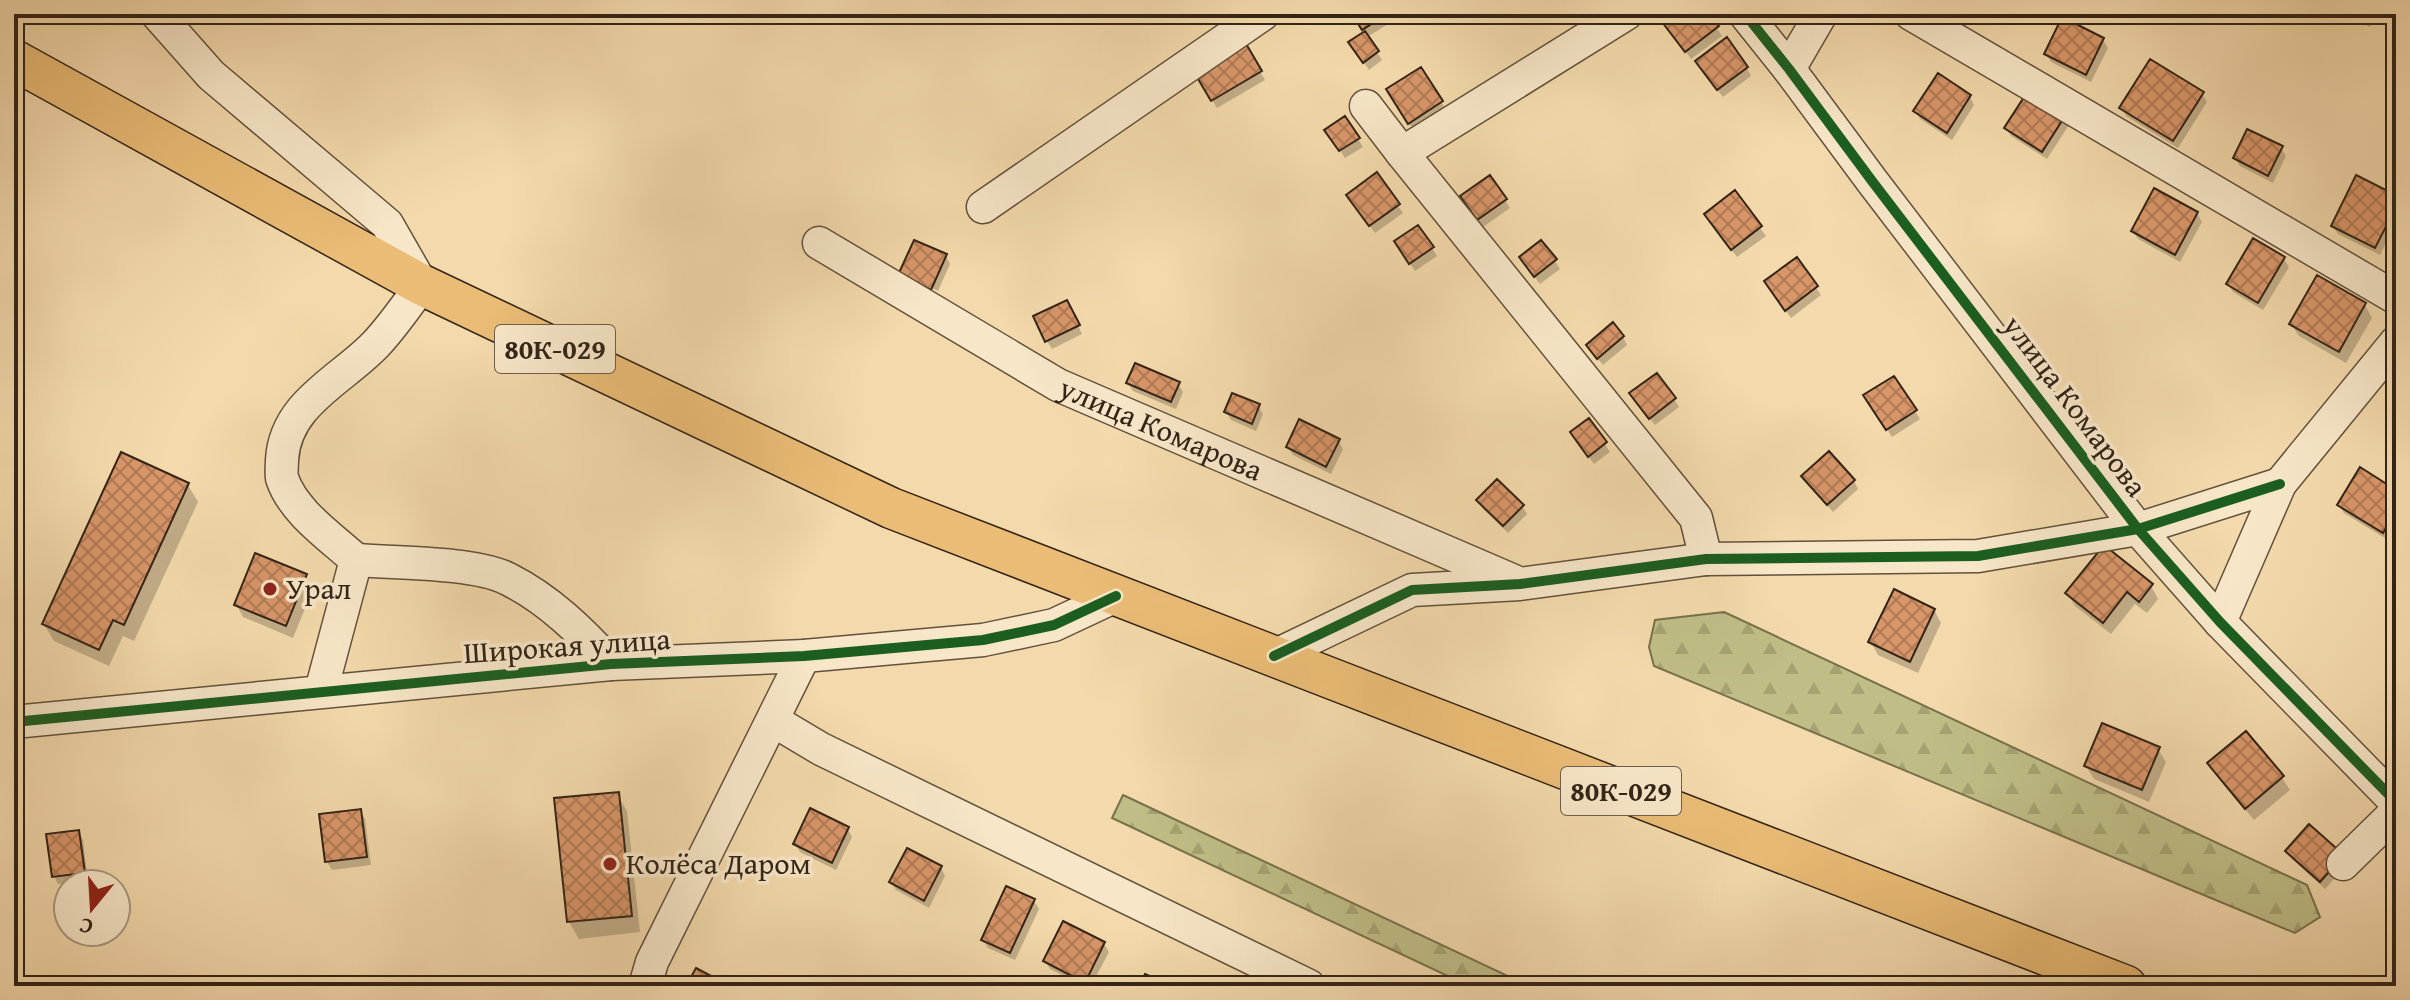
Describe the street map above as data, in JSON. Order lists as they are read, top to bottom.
{
  "streets": {
    "main road": ["80К-029"],
    "street": ["улица Комарова", "Широкая улица"]
  },
  "crossings": [
    ["80К-029", "Широкая улица"]
  ],
  "places": ["Урал", "Колёса Даром"],
  "north": "bottom"
}
